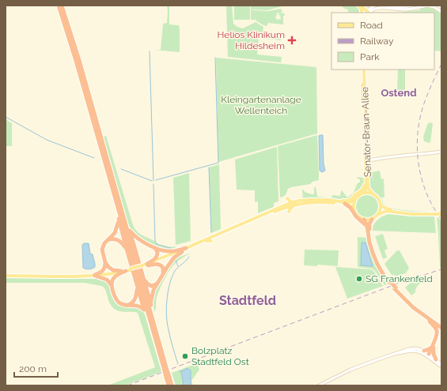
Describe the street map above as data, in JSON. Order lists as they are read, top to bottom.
{
  "streets": {
    "main road": ["Senator-Braun-Allee"]
  },
  "districts": ["Ostend", "Stadtfeld"],
  "parks": ["Kleingartenanlage Wellenteich"],
  "places": {
    "health": ["Helios Klinikum Hildesheim"],
    "other": ["SG Frankenfeld", "Bolzplatz Stadtfeld Ost"]
  },
  "legend": ["Road", "Railway", "Park"],
  "scale_bar": "200 m"
}
